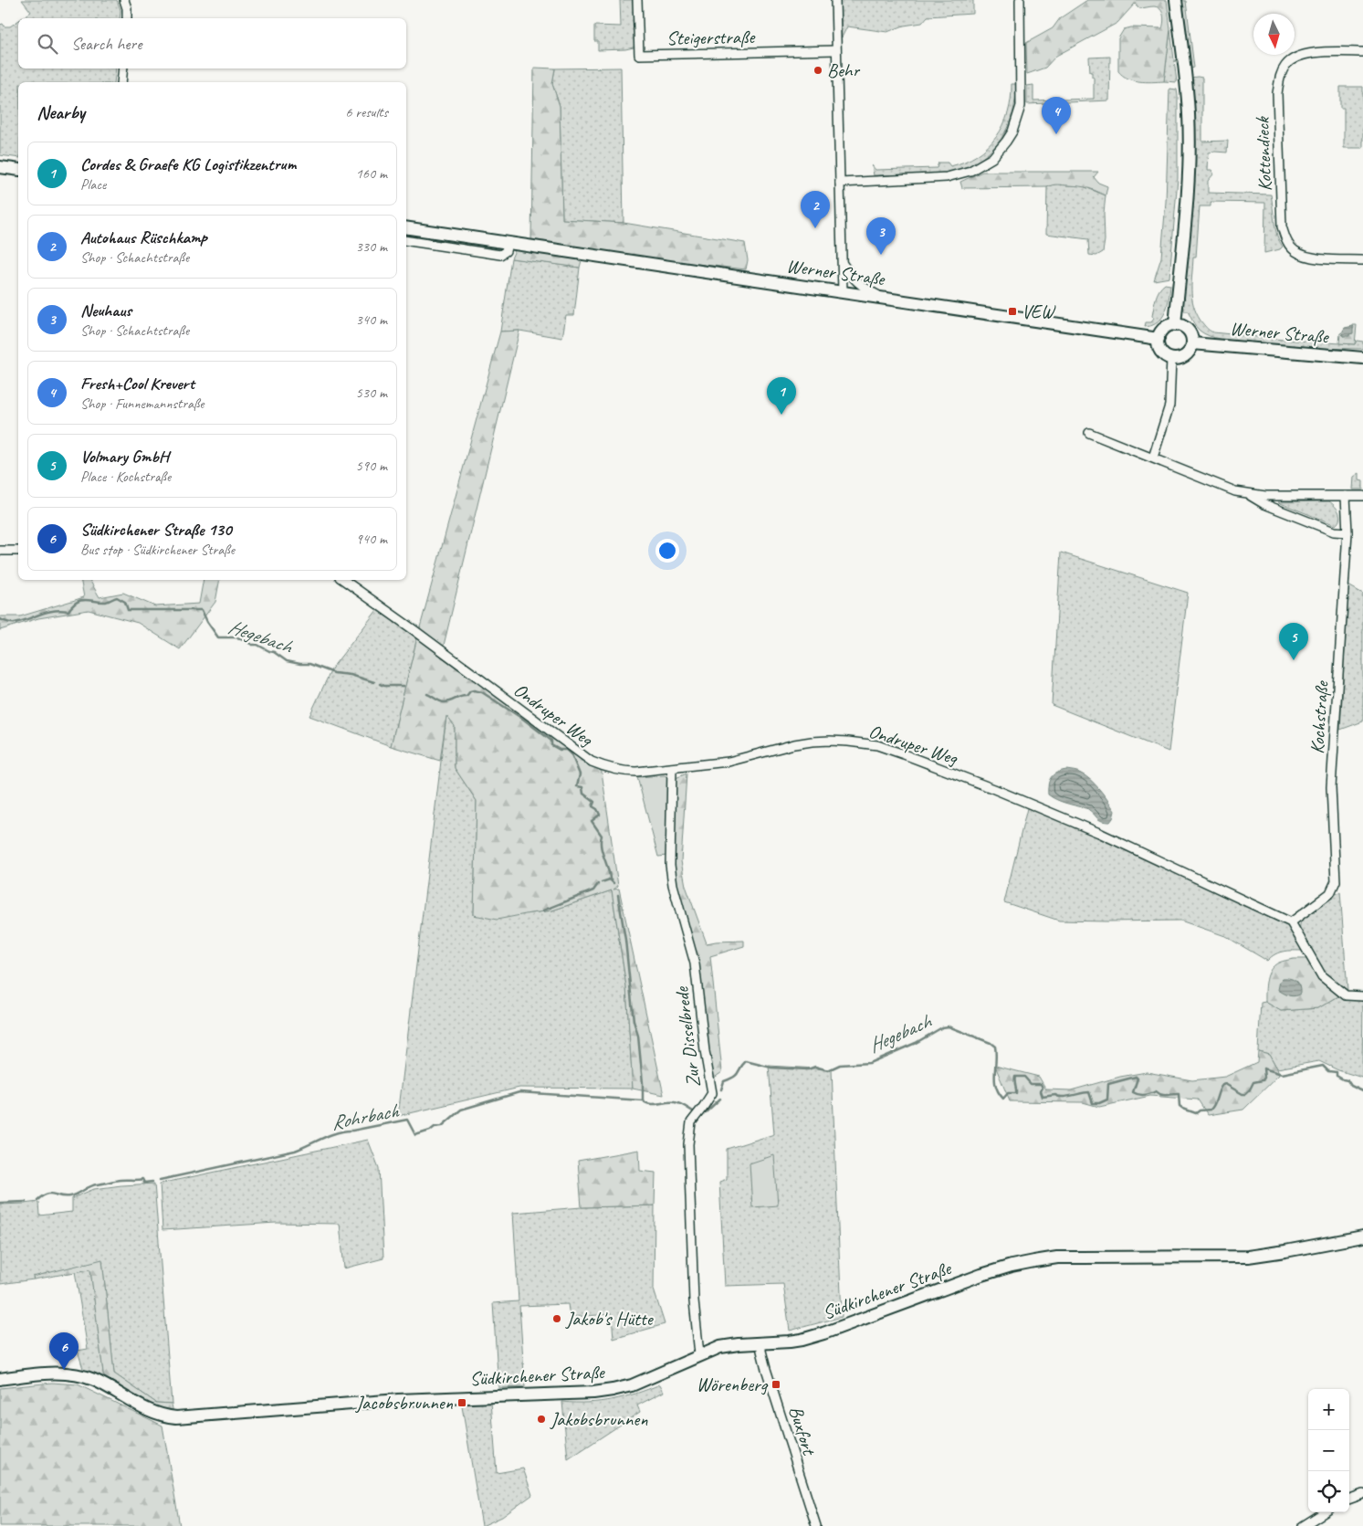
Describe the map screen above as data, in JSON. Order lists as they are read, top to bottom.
{
  "streets": {
    "street": [
      "Steigerstraße",
      "Kottendieck",
      "Werner Straße",
      "Ondruper Weg",
      "Kochstraße",
      "Zur Disselbrede",
      "Südkirchener Straße",
      "Buxfort"
    ]
  },
  "crossings": [
    ["Ondruper Weg", "Kochstraße"],
    ["Ondruper Weg", "Zur Disselbrede"],
    ["Zur Disselbrede", "Südkirchener Straße"],
    ["Südkirchener Straße", "Buxfort"]
  ],
  "water": ["Hegebach", "Rohrbach"],
  "places": {
    "other": ["Behr", "Jakob's Hütte", "Jakobsbrunnen"],
    "transit": ["VEW", "Wörenberg", "Jacobsbrunnen"]
  },
  "north": "bottom",
  "page": {
    "search": "Search here",
    "heading": ["Nearby", "6 results"],
    "pins": [
      "4",
      "2",
      "3",
      "1",
      "5",
      "6"
    ],
    "list": [
      {
        "mark": "1",
        "name": "Cordes & Graefe KG Logistikzentrum",
        "note": "Place",
        "value": "160 m"
      },
      {
        "mark": "2",
        "name": "Autohaus Rüschkamp",
        "note": "Shop · Schachtstraße",
        "value": "330 m"
      },
      {
        "mark": "3",
        "name": "Neuhaus",
        "note": "Shop · Schachtstraße",
        "value": "340 m"
      },
      {
        "mark": "4",
        "name": "Fresh+Cool Krevert",
        "note": "Shop · Funnemannstraße",
        "value": "530 m"
      },
      {
        "mark": "5",
        "name": "Volmary GmbH",
        "note": "Place · Kochstraße",
        "value": "590 m"
      },
      {
        "mark": "6",
        "name": "Südkirchener Straße 130",
        "note": "Bus stop · Südkirchener Straße",
        "value": "940 m"
      }
    ],
    "map_buttons": ["+", "−"]
  }
}
